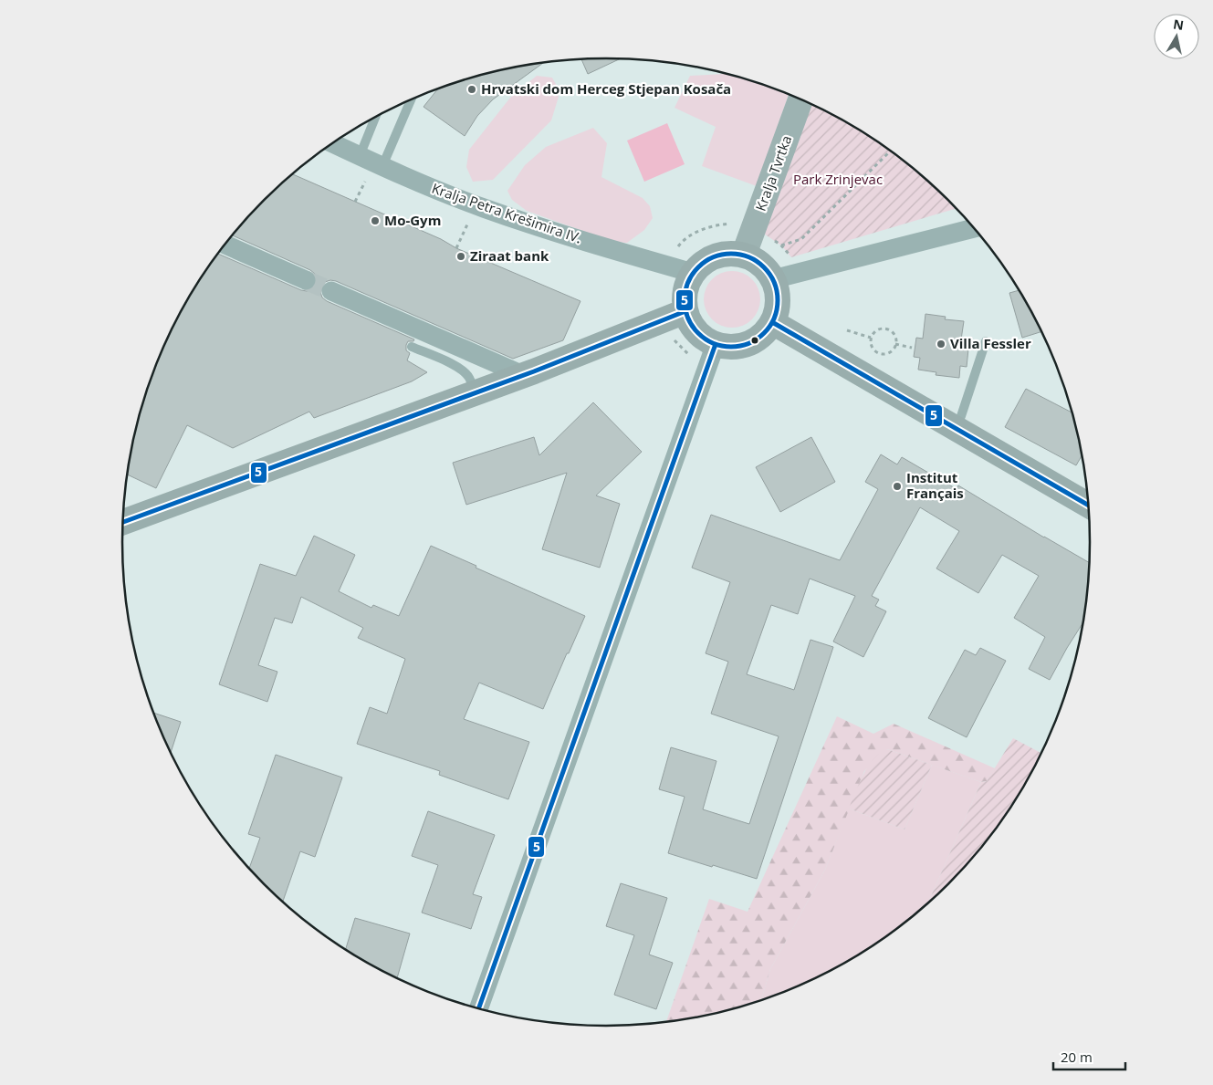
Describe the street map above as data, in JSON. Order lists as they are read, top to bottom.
{
  "streets": {
    "main road": ["Kralja Tvrtka"],
    "street": ["Kralja Petra Krešimira IV."]
  },
  "crossings": [
    ["Kralja Tvrtka", "Kralja Petra Krešimira IV."]
  ],
  "parks": ["Park Zrinjevac"],
  "places": [
    "Hrvatski dom Herceg Stjepan Kosača",
    "Mo-Gym",
    "Ziraat bank",
    "Villa Fessler",
    "Institut Français"
  ],
  "lines": ["transit line 5"],
  "scale_bar": "20 m",
  "north": "top"
}
